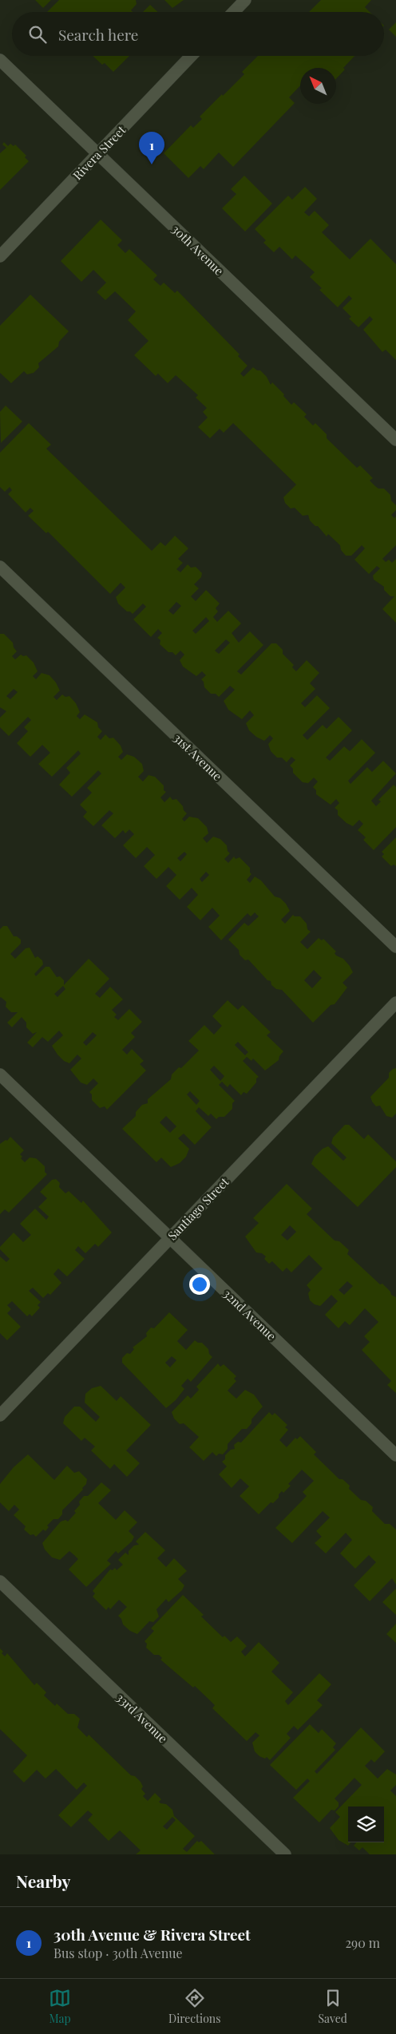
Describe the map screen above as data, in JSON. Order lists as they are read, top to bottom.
{
  "streets": {
    "street": [
      "Rivera Street",
      "30th Avenue",
      "31st Avenue",
      "Santiago Street",
      "32nd Avenue",
      "33rd Avenue"
    ]
  },
  "crossings": [
    ["Rivera Street", "30th Avenue"],
    ["Santiago Street", "32nd Avenue"]
  ],
  "north": "top left",
  "page": {
    "search": "Search here",
    "pins": "1",
    "heading": "Nearby",
    "list": [
      {
        "mark": "1",
        "name": "30th Avenue & Rivera Street",
        "note": "Bus stop · 30th Avenue",
        "value": "290 m"
      }
    ],
    "nav": ["Map", "Directions", "Saved"]
  }
}
